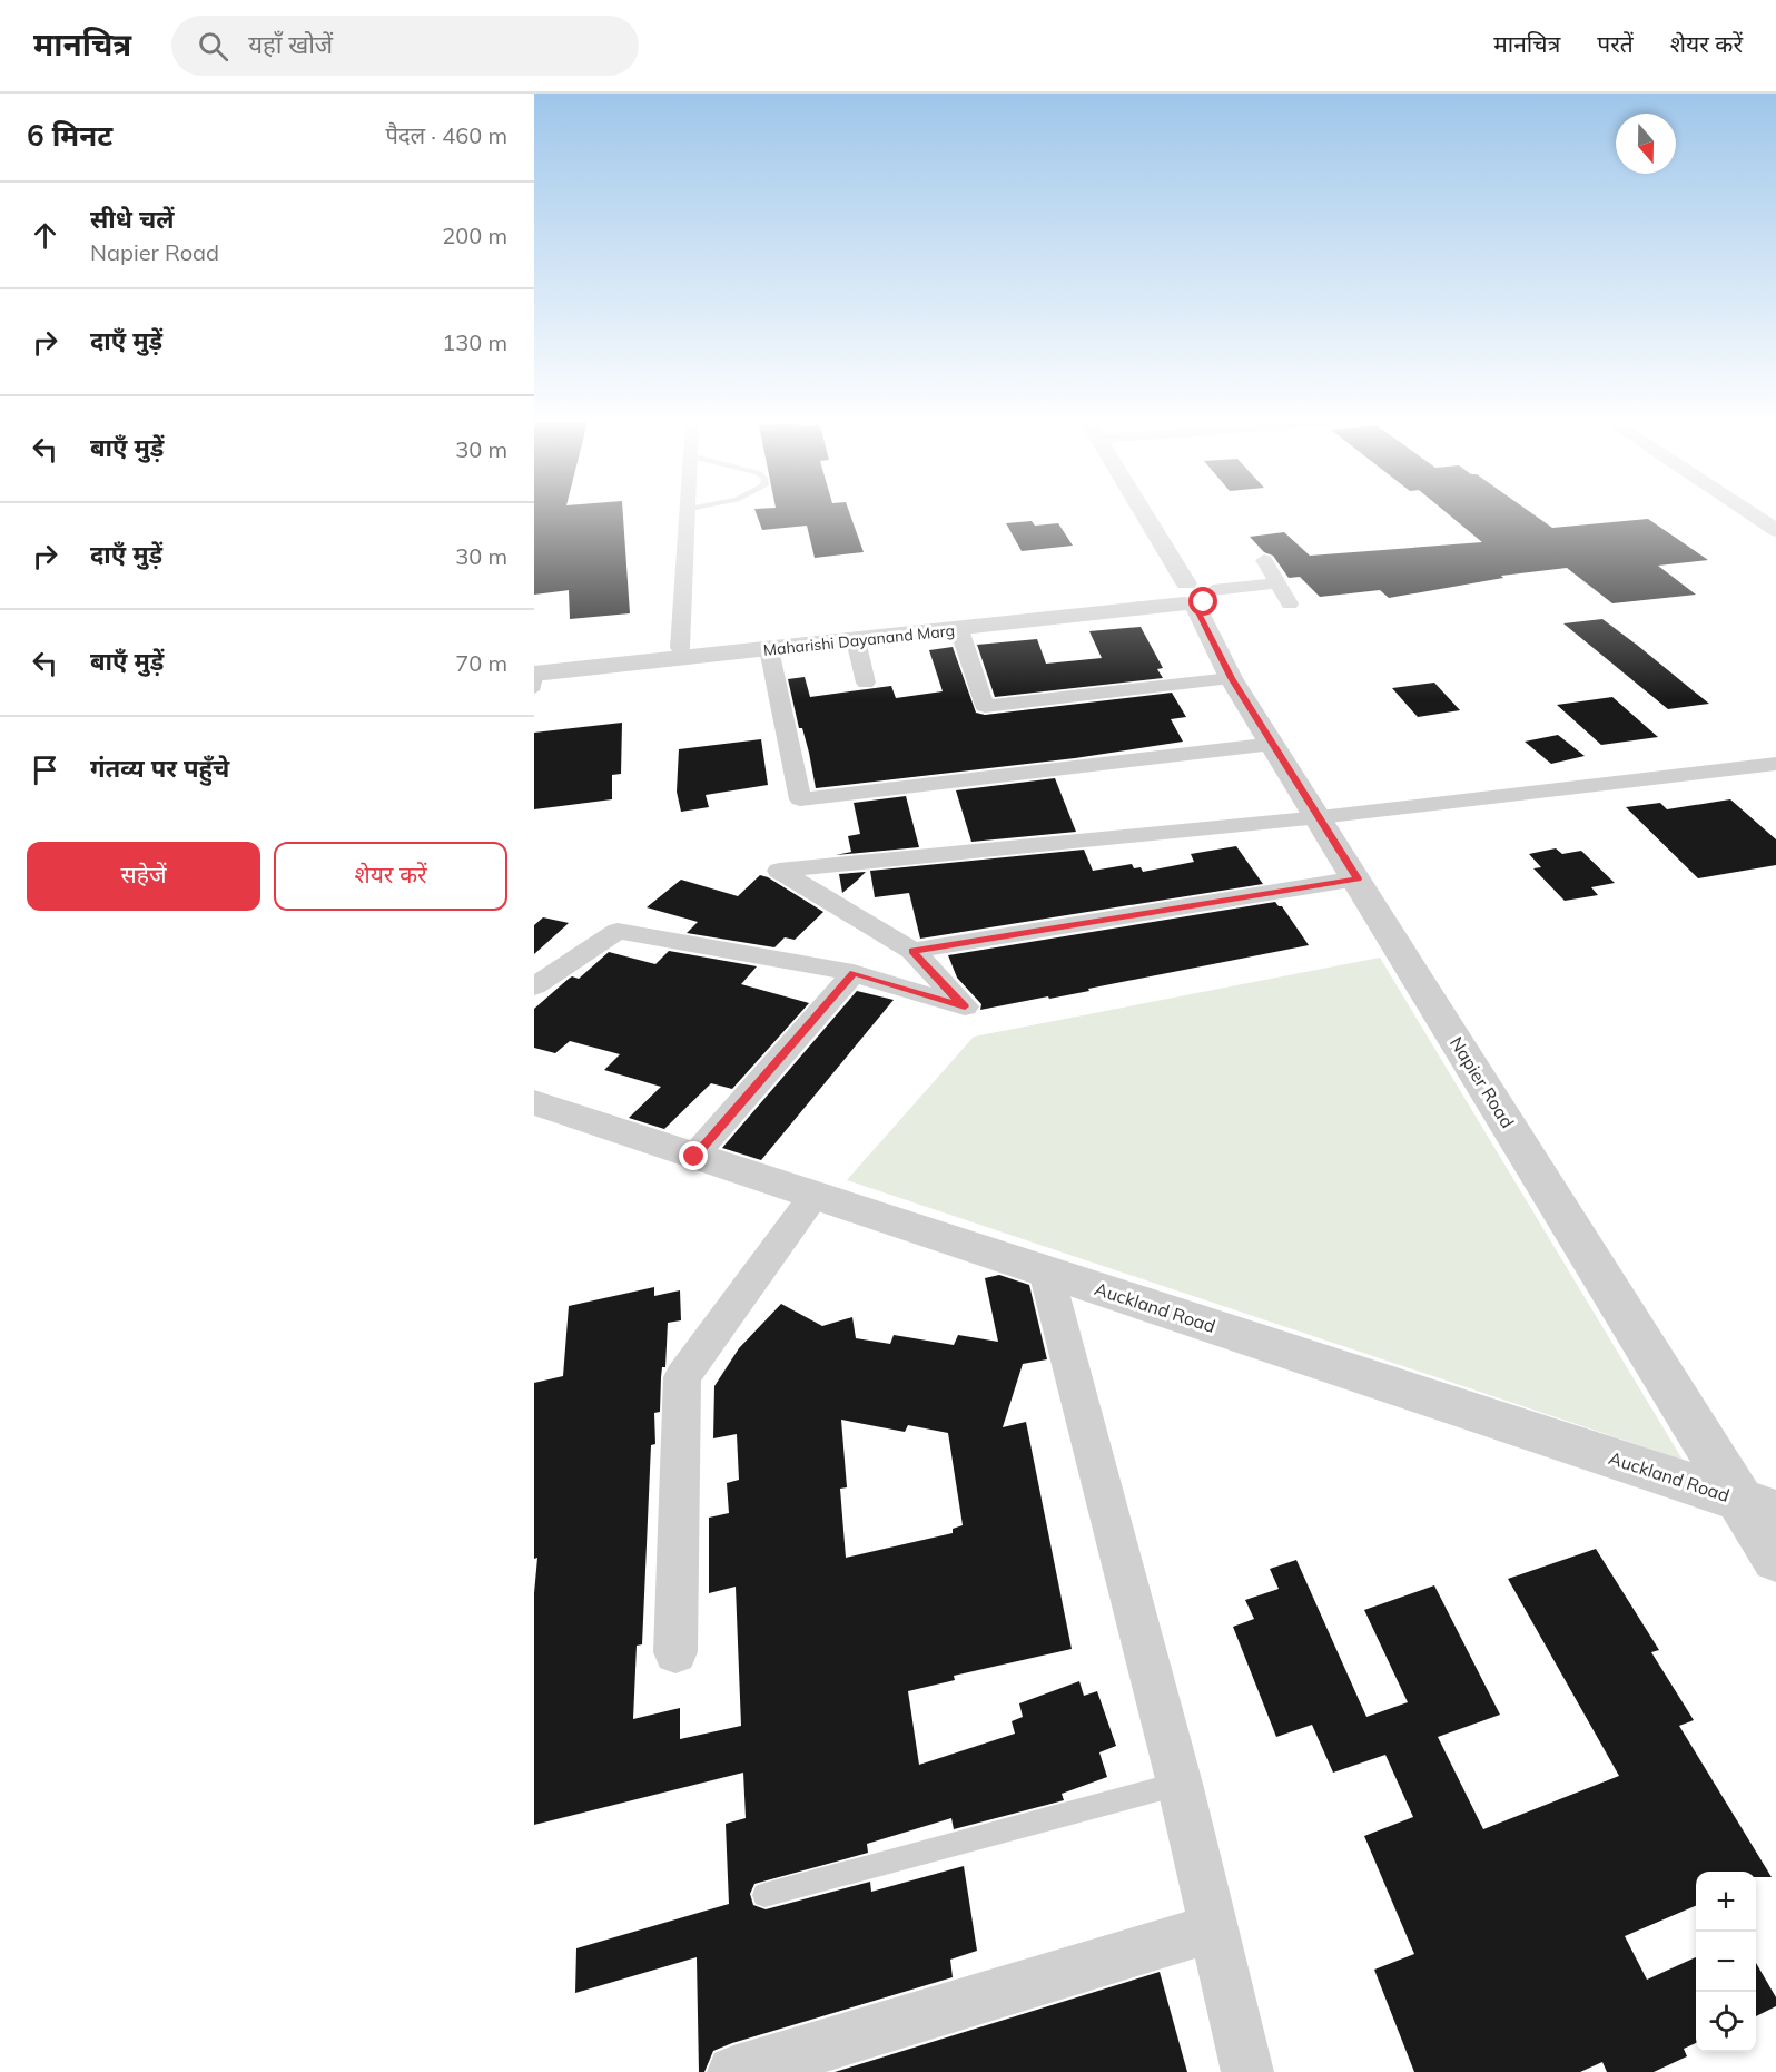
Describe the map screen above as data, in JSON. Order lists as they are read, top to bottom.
{
  "streets": {
    "street": ["Maharishi Dayanand Marg", "Napier Road", "Auckland Road"]
  },
  "crossings": [
    ["Maharishi Dayanand Marg", "Napier Road"],
    ["Napier Road", "Auckland Road"]
  ],
  "north": "bottom",
  "page": {
    "header": "मानचित्र",
    "search": "यहाँ खोजें",
    "nav": ["मानचित्र", "परतें", "शेयर करें"],
    "heading": ["6 मिनट", "पैदल · 460 m"],
    "list": [
      ["सीधे चलें", "Napier Road", "200 m"],
      ["दाएँ मुड़ें", "130 m"],
      ["बाएँ मुड़ें", "30 m"],
      ["दाएँ मुड़ें", "30 m"],
      ["बाएँ मुड़ें", "70 m"],
      "गंतव्य पर पहुँचे"
    ],
    "buttons": ["सहेजें", "शेयर करें"],
    "map_buttons": ["+", "−"]
  }
}
